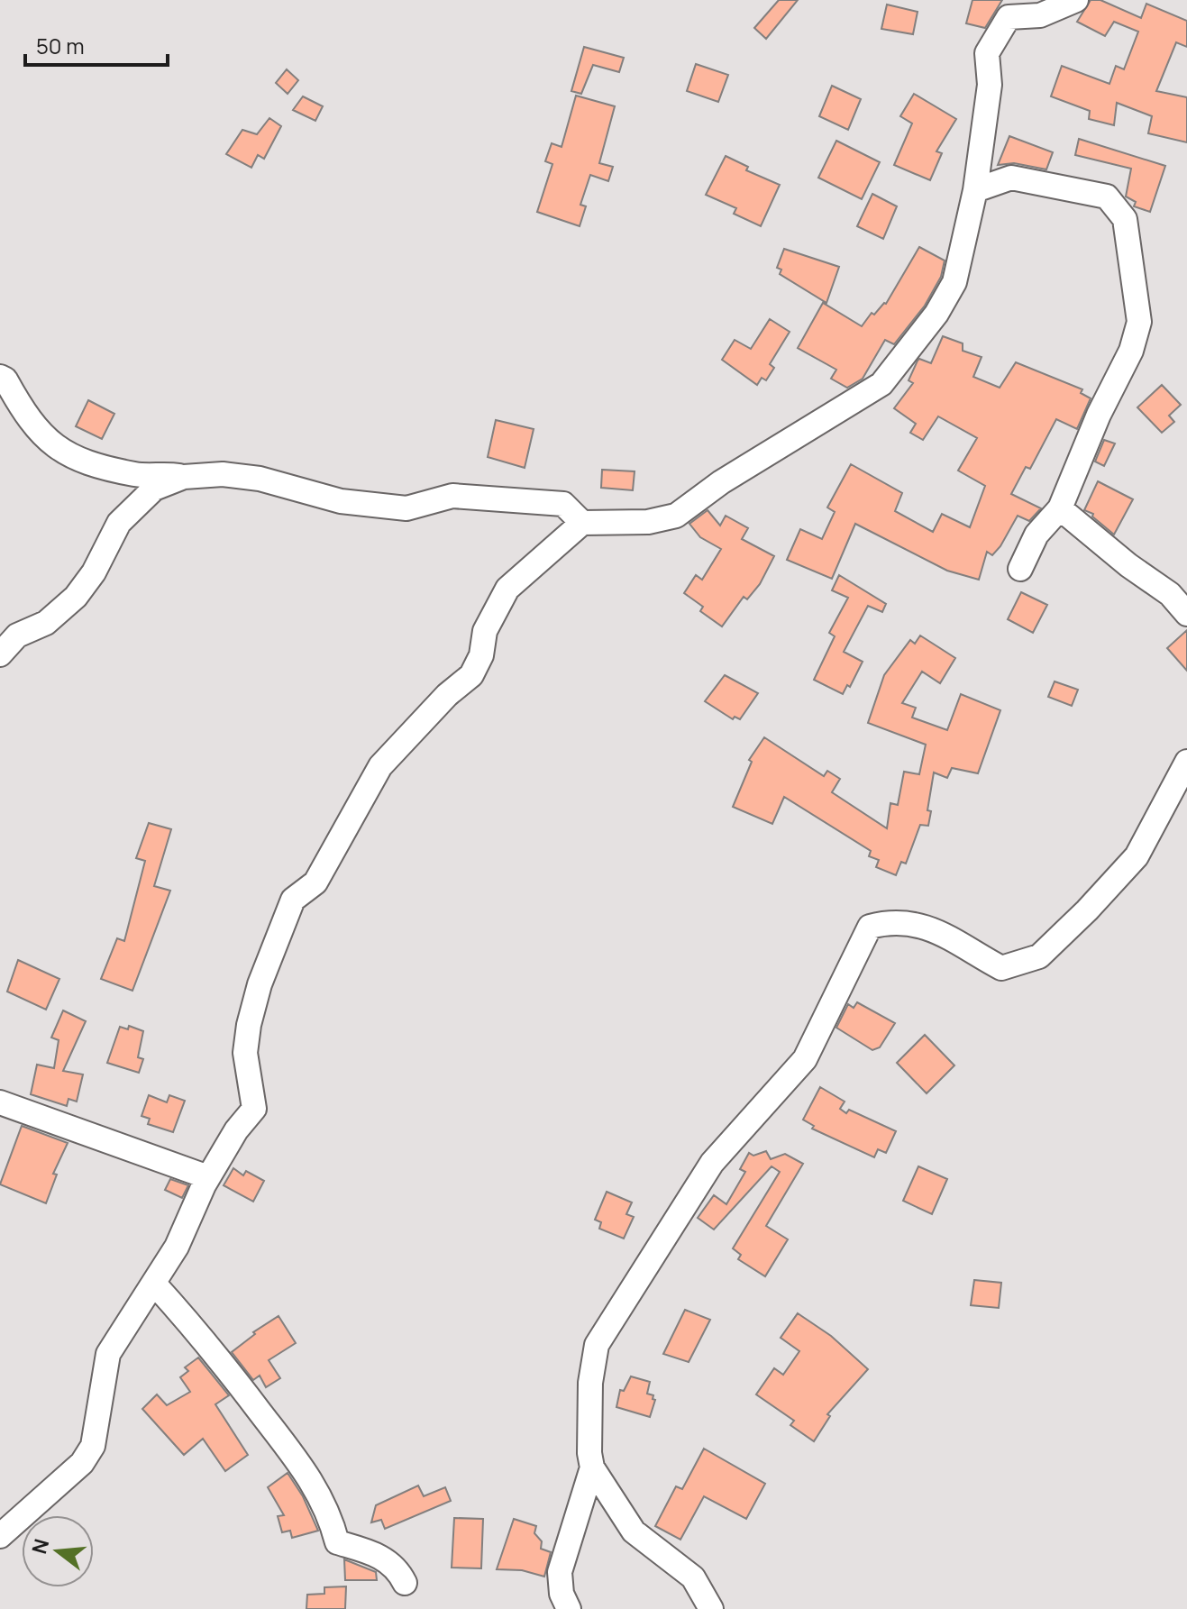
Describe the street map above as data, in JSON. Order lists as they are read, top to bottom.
{
  "scale_bar": "50 m",
  "north": "left"
}
